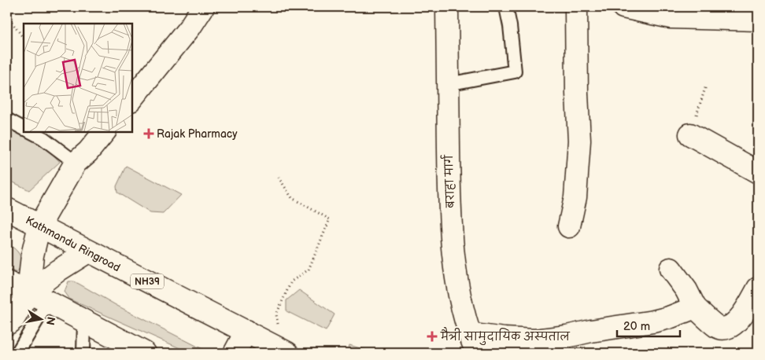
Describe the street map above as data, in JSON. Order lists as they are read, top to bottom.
{
  "streets": {
    "main road": ["बराहा मार्ग", "Kathmandu Ringroad", "NH39"]
  },
  "places": {
    "health": ["Rajak Pharmacy", "मैत्री सामुदायिक अस्पताल"]
  },
  "scale_bar": "20 m",
  "north": "right"
}
